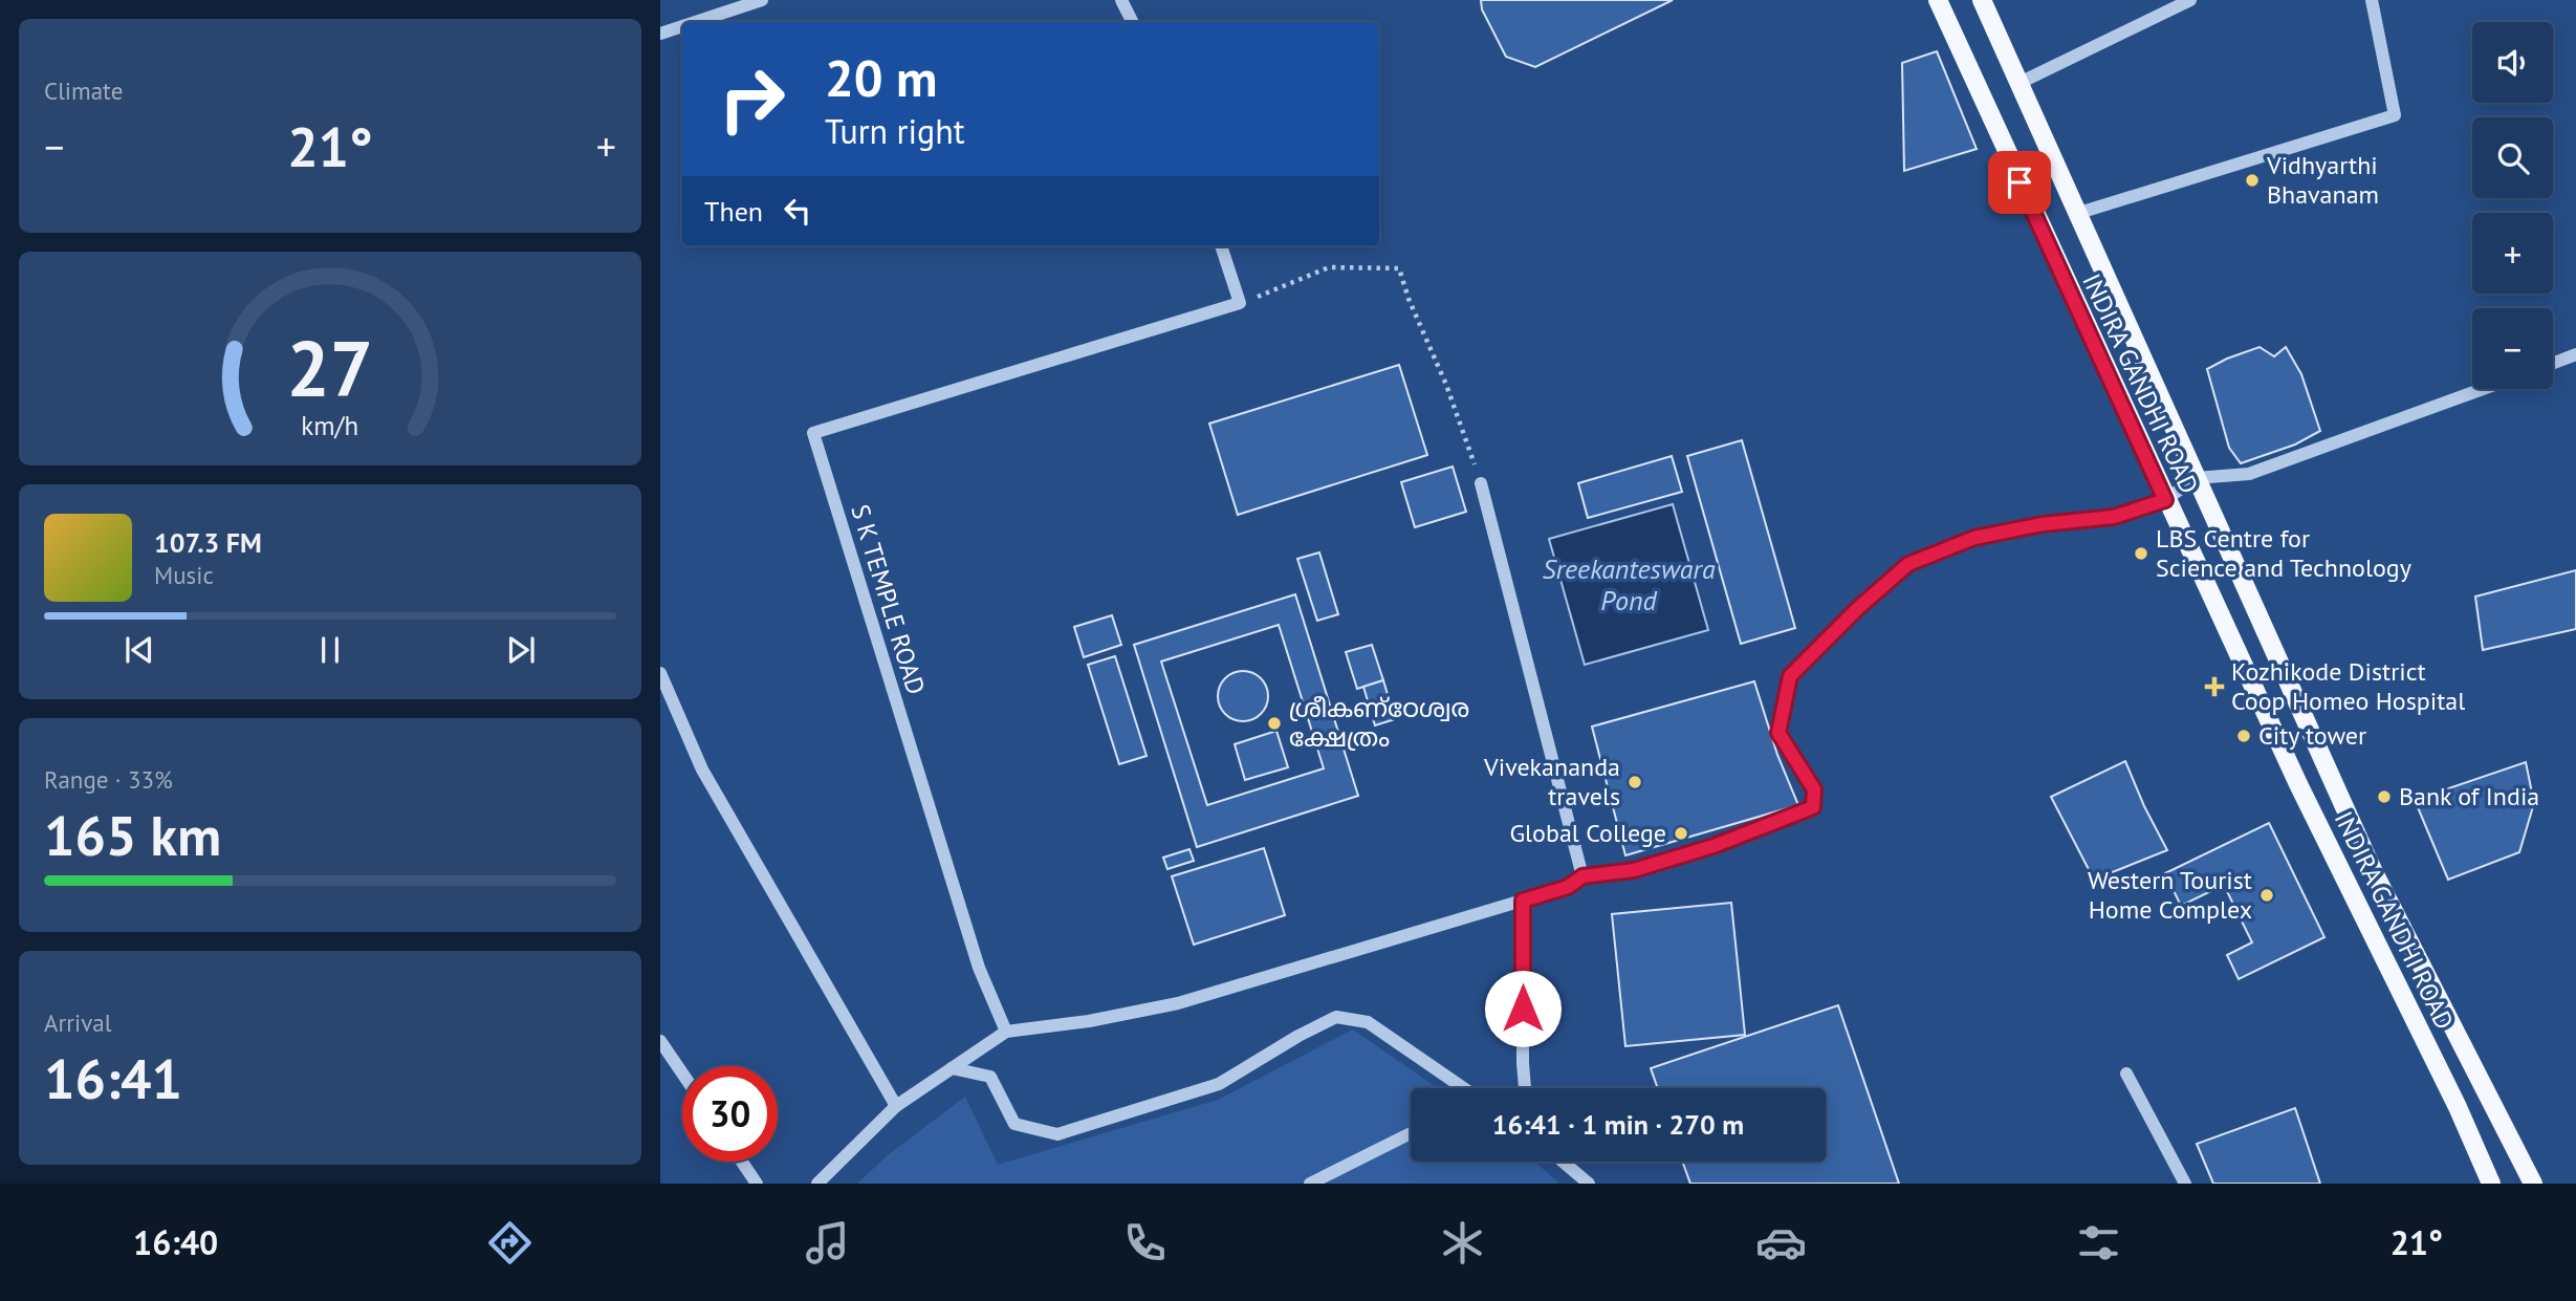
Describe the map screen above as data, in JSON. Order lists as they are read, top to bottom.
{
  "streets": {
    "main road": ["INDIRA GANDHI ROAD"],
    "street": ["S K TEMPLE ROAD"]
  },
  "water": ["Sreekanteswara Pond"],
  "places": {
    "other": [
      "Vidhyarthi Bhavanam",
      "LBS Centre for Science and Technology",
      "ശ്രീകണ്ഠേശ്വര ക്ഷേത്രം",
      "City tower",
      "Vivekananda travels",
      "Bank of India",
      "Global College",
      "Western Tourist Home Complex"
    ],
    "health": ["Kozhikode District Coop Homeo Hospital"]
  },
  "page": {
    "tile": [
      "Climate",
      ["Range · 33%", "165 km"],
      ["Arrival", "16:41"]
    ],
    "map_buttons": ["+", "−"],
    "turn": ["20 m", "Turn right"],
    "heat": ["−", "21°", "+"],
    "then": "Then",
    "song": ["107.3 FM", "Music"],
    "limit": "30",
    "trip": "16:41 · 1 min · 270 m",
    "tabs": ["16:40", "21°"],
    "gauge": ["27", "km/h"]
  }
}
